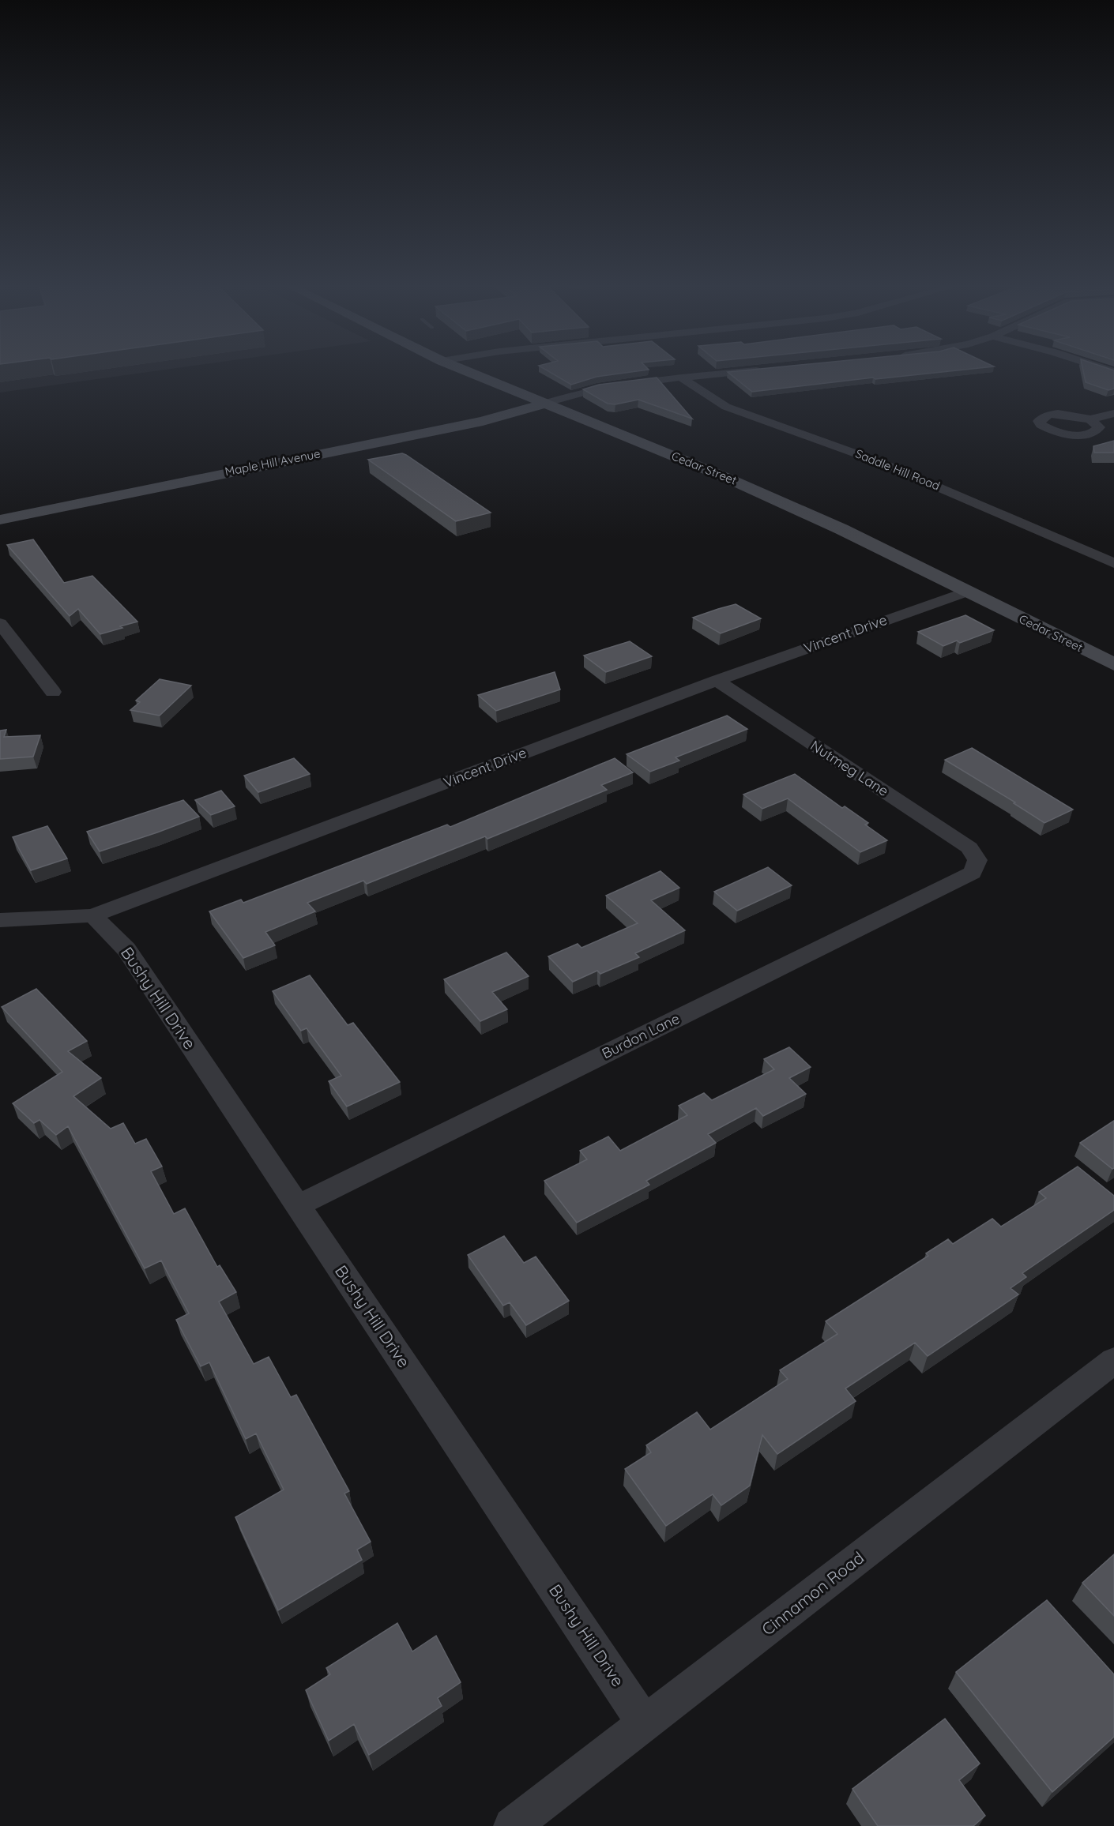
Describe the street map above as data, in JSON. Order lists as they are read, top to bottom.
{
  "streets": {
    "main road": ["Maple Hill Avenue", "Cedar Street"],
    "street": [
      "Saddle Hill Road",
      "Vincent Drive",
      "Nutmeg Lane",
      "Bushy Hill Drive",
      "Burdon Lane",
      "Cinnamon Road"
    ]
  },
  "crossings": [
    ["Maple Hill Avenue", "Cedar Street"],
    ["Cedar Street", "Vincent Drive"],
    ["Vincent Drive", "Nutmeg Lane"],
    ["Vincent Drive", "Bushy Hill Drive"],
    ["Nutmeg Lane", "Burdon Lane"],
    ["Bushy Hill Drive", "Burdon Lane"],
    ["Bushy Hill Drive", "Cinnamon Road"]
  ]
}
